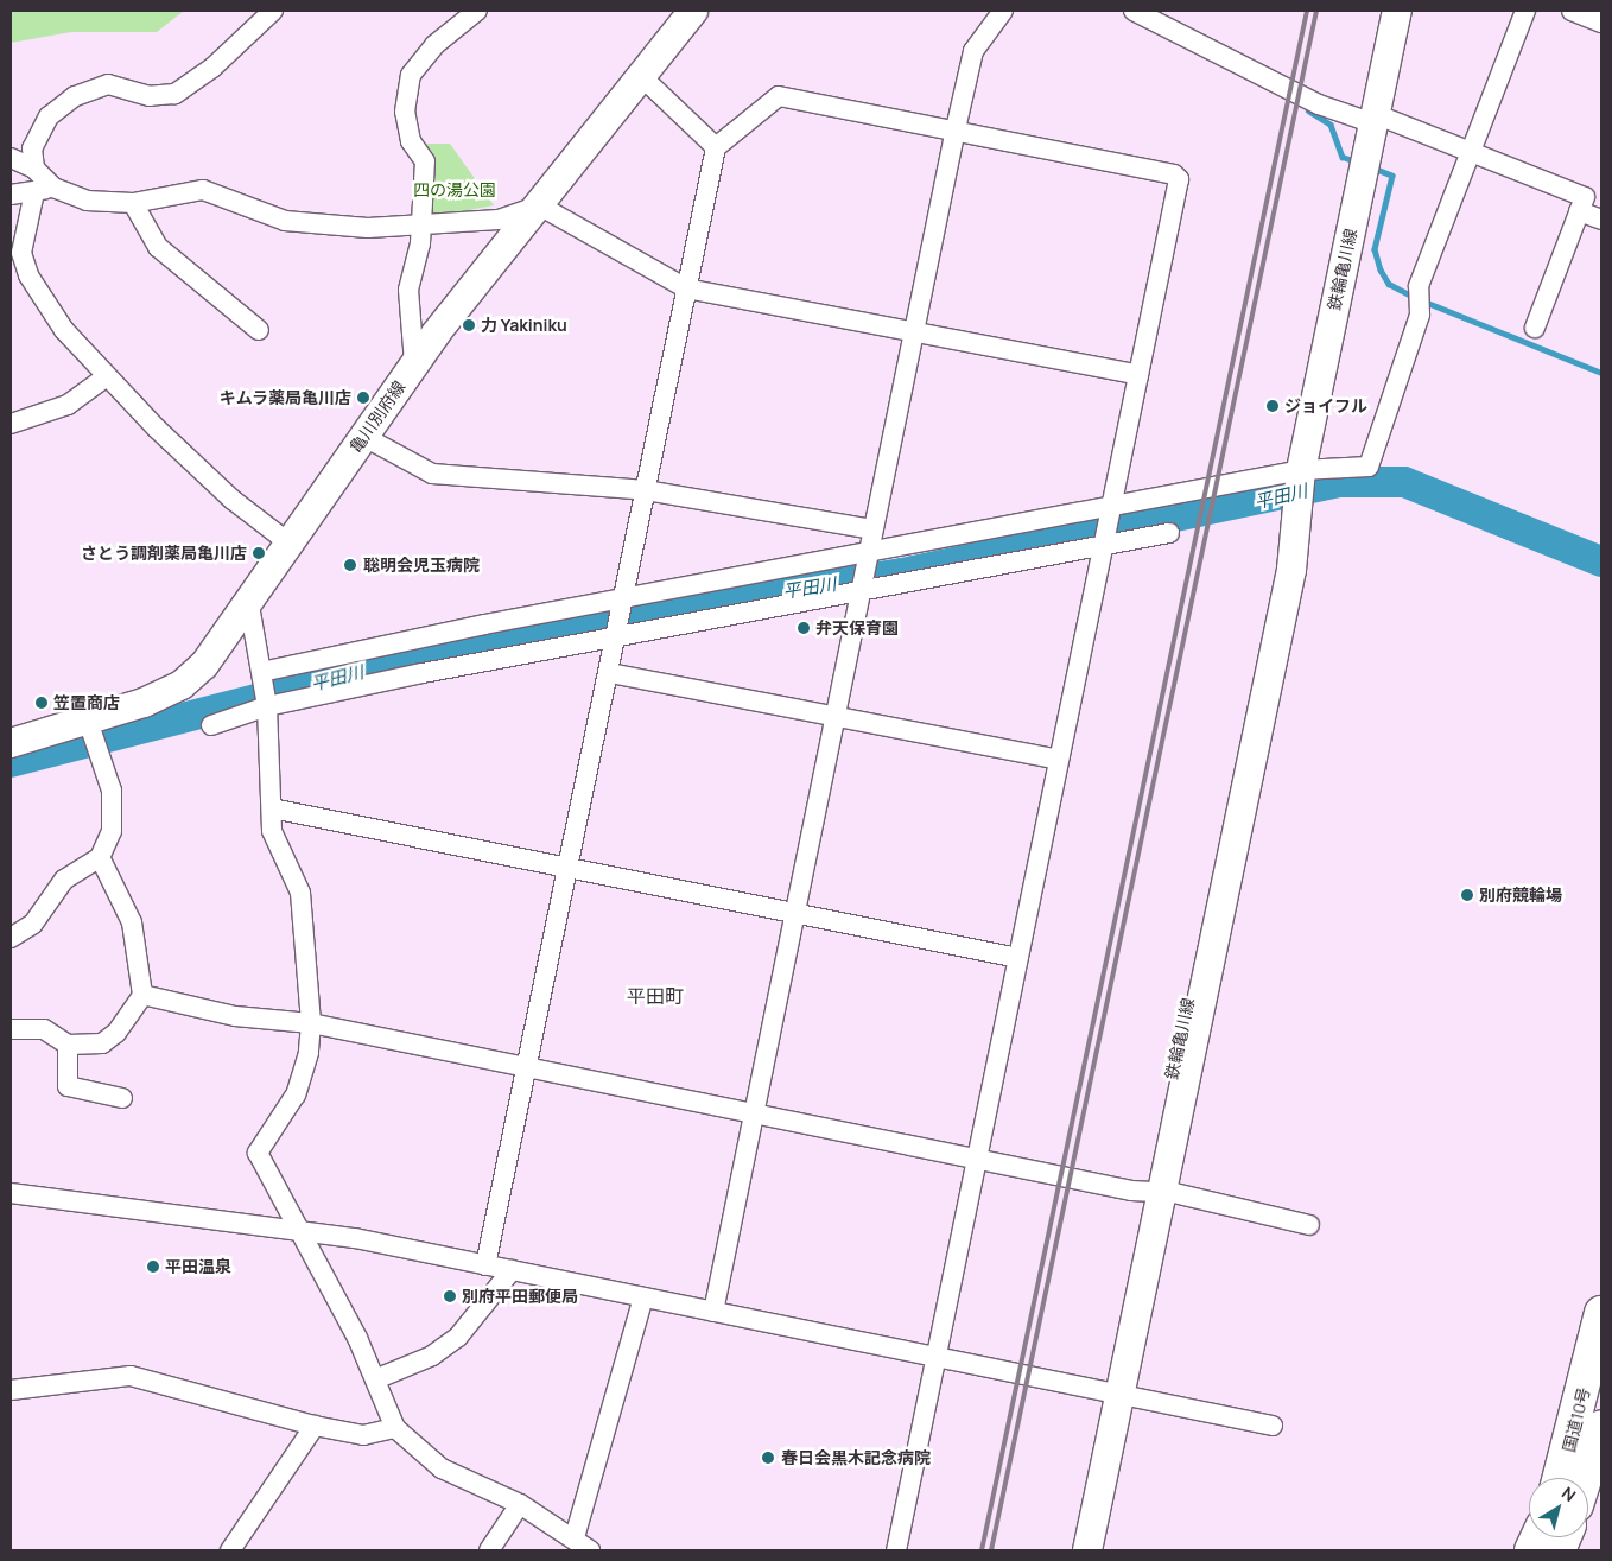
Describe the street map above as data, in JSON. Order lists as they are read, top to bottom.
{
  "streets": {
    "highway": ["国道10号"],
    "main road": ["鉄輪亀川線", "亀川別府線"]
  },
  "districts": ["平田町"],
  "water": ["平田川"],
  "parks": ["四の湯公園"],
  "places": [
    "力 Yakiniku",
    "キムラ薬局亀川店",
    "ジョイフル",
    "さとう調剤薬局亀川店",
    "聡明会児玉病院",
    "弁天保育園",
    "笠置商店",
    "別府競輪場",
    "平田温泉",
    "別府平田郵便局",
    "春日会黒木記念病院"
  ],
  "north": "top right"
}
